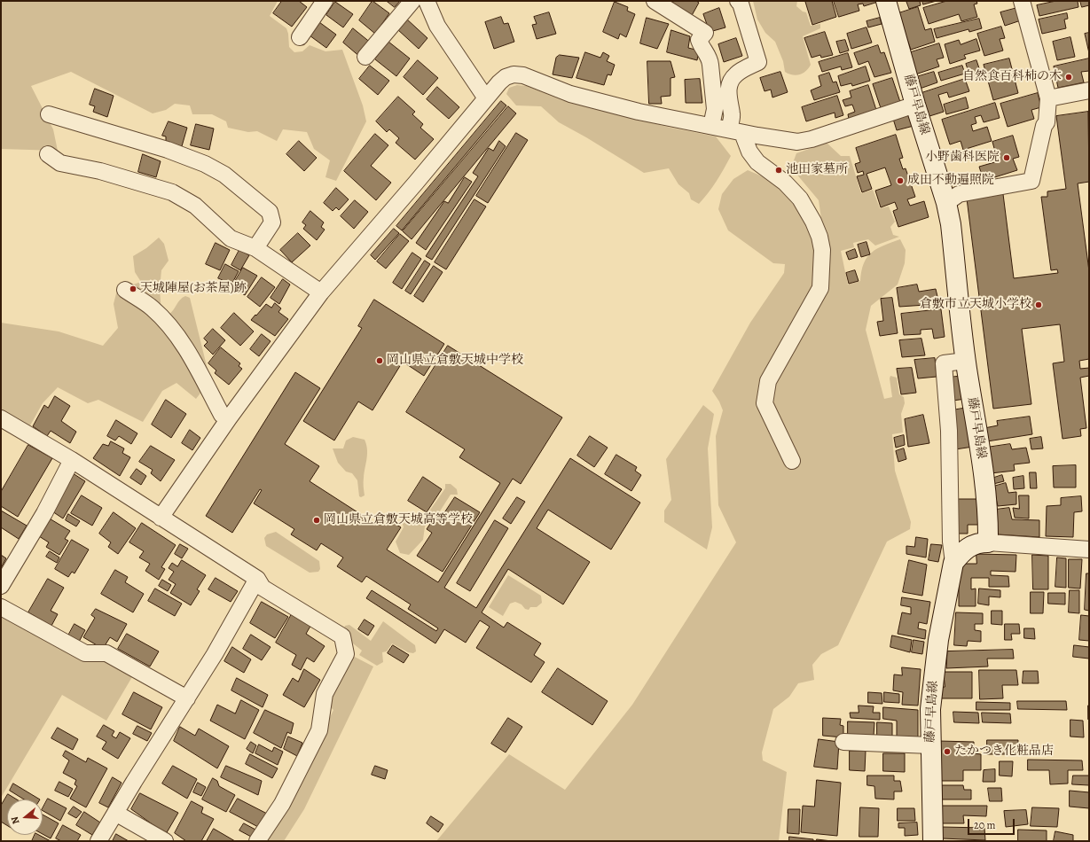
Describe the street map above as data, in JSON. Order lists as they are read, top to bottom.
{
  "streets": {
    "main road": ["藤戸早島線"]
  },
  "places": [
    "自然食百科柿の木",
    "小野歯科医院",
    "池田家墓所",
    "成田不動遍照院",
    "天城陣屋(お茶屋)跡",
    "倉敷市立天城小学校",
    "岡山県立倉敷天城中学校",
    "岡山県立倉敷天城高等学校",
    "たかつき化粧品店"
  ],
  "scale_bar": "20 m",
  "north": "left"
}
